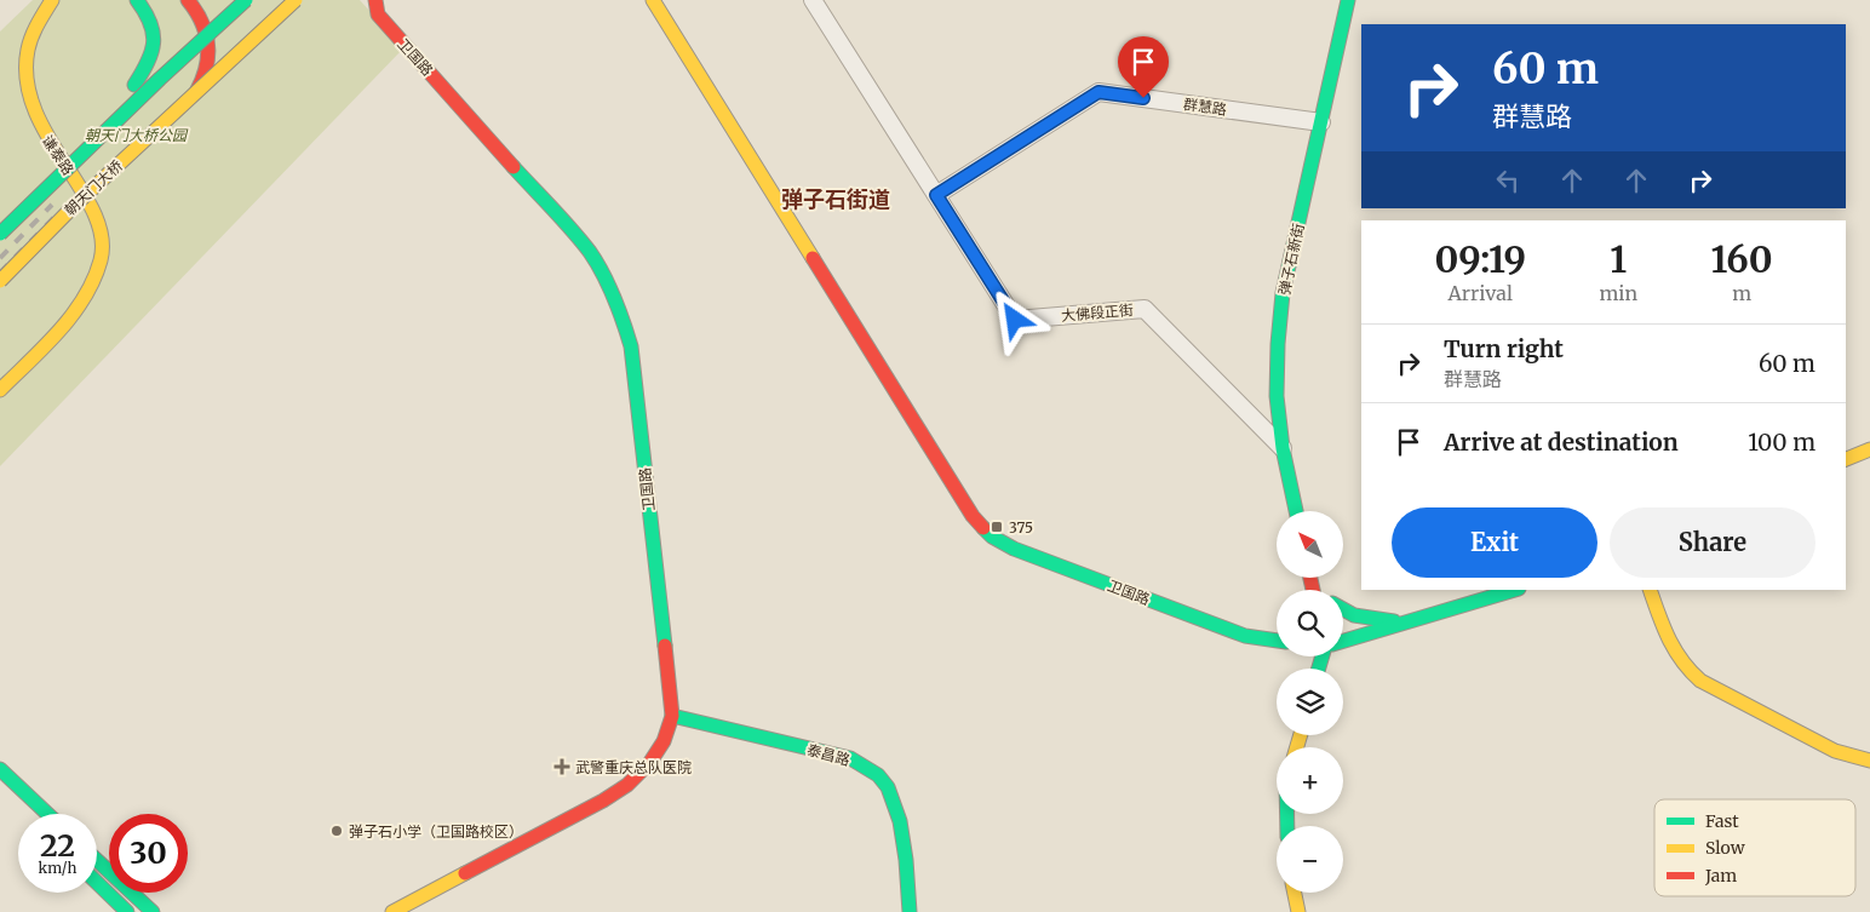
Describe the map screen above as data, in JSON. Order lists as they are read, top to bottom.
{
  "streets": {
    "main road": [
      "卫国路",
      "谦泰路",
      "朝天门大桥",
      "弹子石新街",
      "泰昌路"
    ],
    "street": ["群慧路", "大佛段正街"]
  },
  "crossings": [
    ["卫国路", "泰昌路"],
    ["群慧路", "弹子石新街"],
    ["群慧路", "大佛段正街"],
    ["弹子石新街", "大佛段正街"]
  ],
  "districts": ["弹子石街道"],
  "parks": ["朝天门大桥公园"],
  "places": {
    "transit": ["375"],
    "health": ["武警重庆总队医院"],
    "other": ["弹子石小学（卫国路校区）"]
  },
  "legend": ["Fast", "Slow", "Jam"],
  "north": "top left",
  "page": {
    "turn": ["60 m", "群慧路"],
    "eta": [
      "09:19",
      "Arrival",
      "1",
      "min",
      "160",
      "m"
    ],
    "list": [
      {
        "name": "Turn right",
        "note": "群慧路",
        "value": "60 m"
      },
      {
        "name": "Arrive at destination",
        "value": "100 m"
      }
    ],
    "buttons": ["Exit", "Share"],
    "map_buttons": ["+", "−"],
    "speed": "22 km/h",
    "limit": "30"
  }
}
